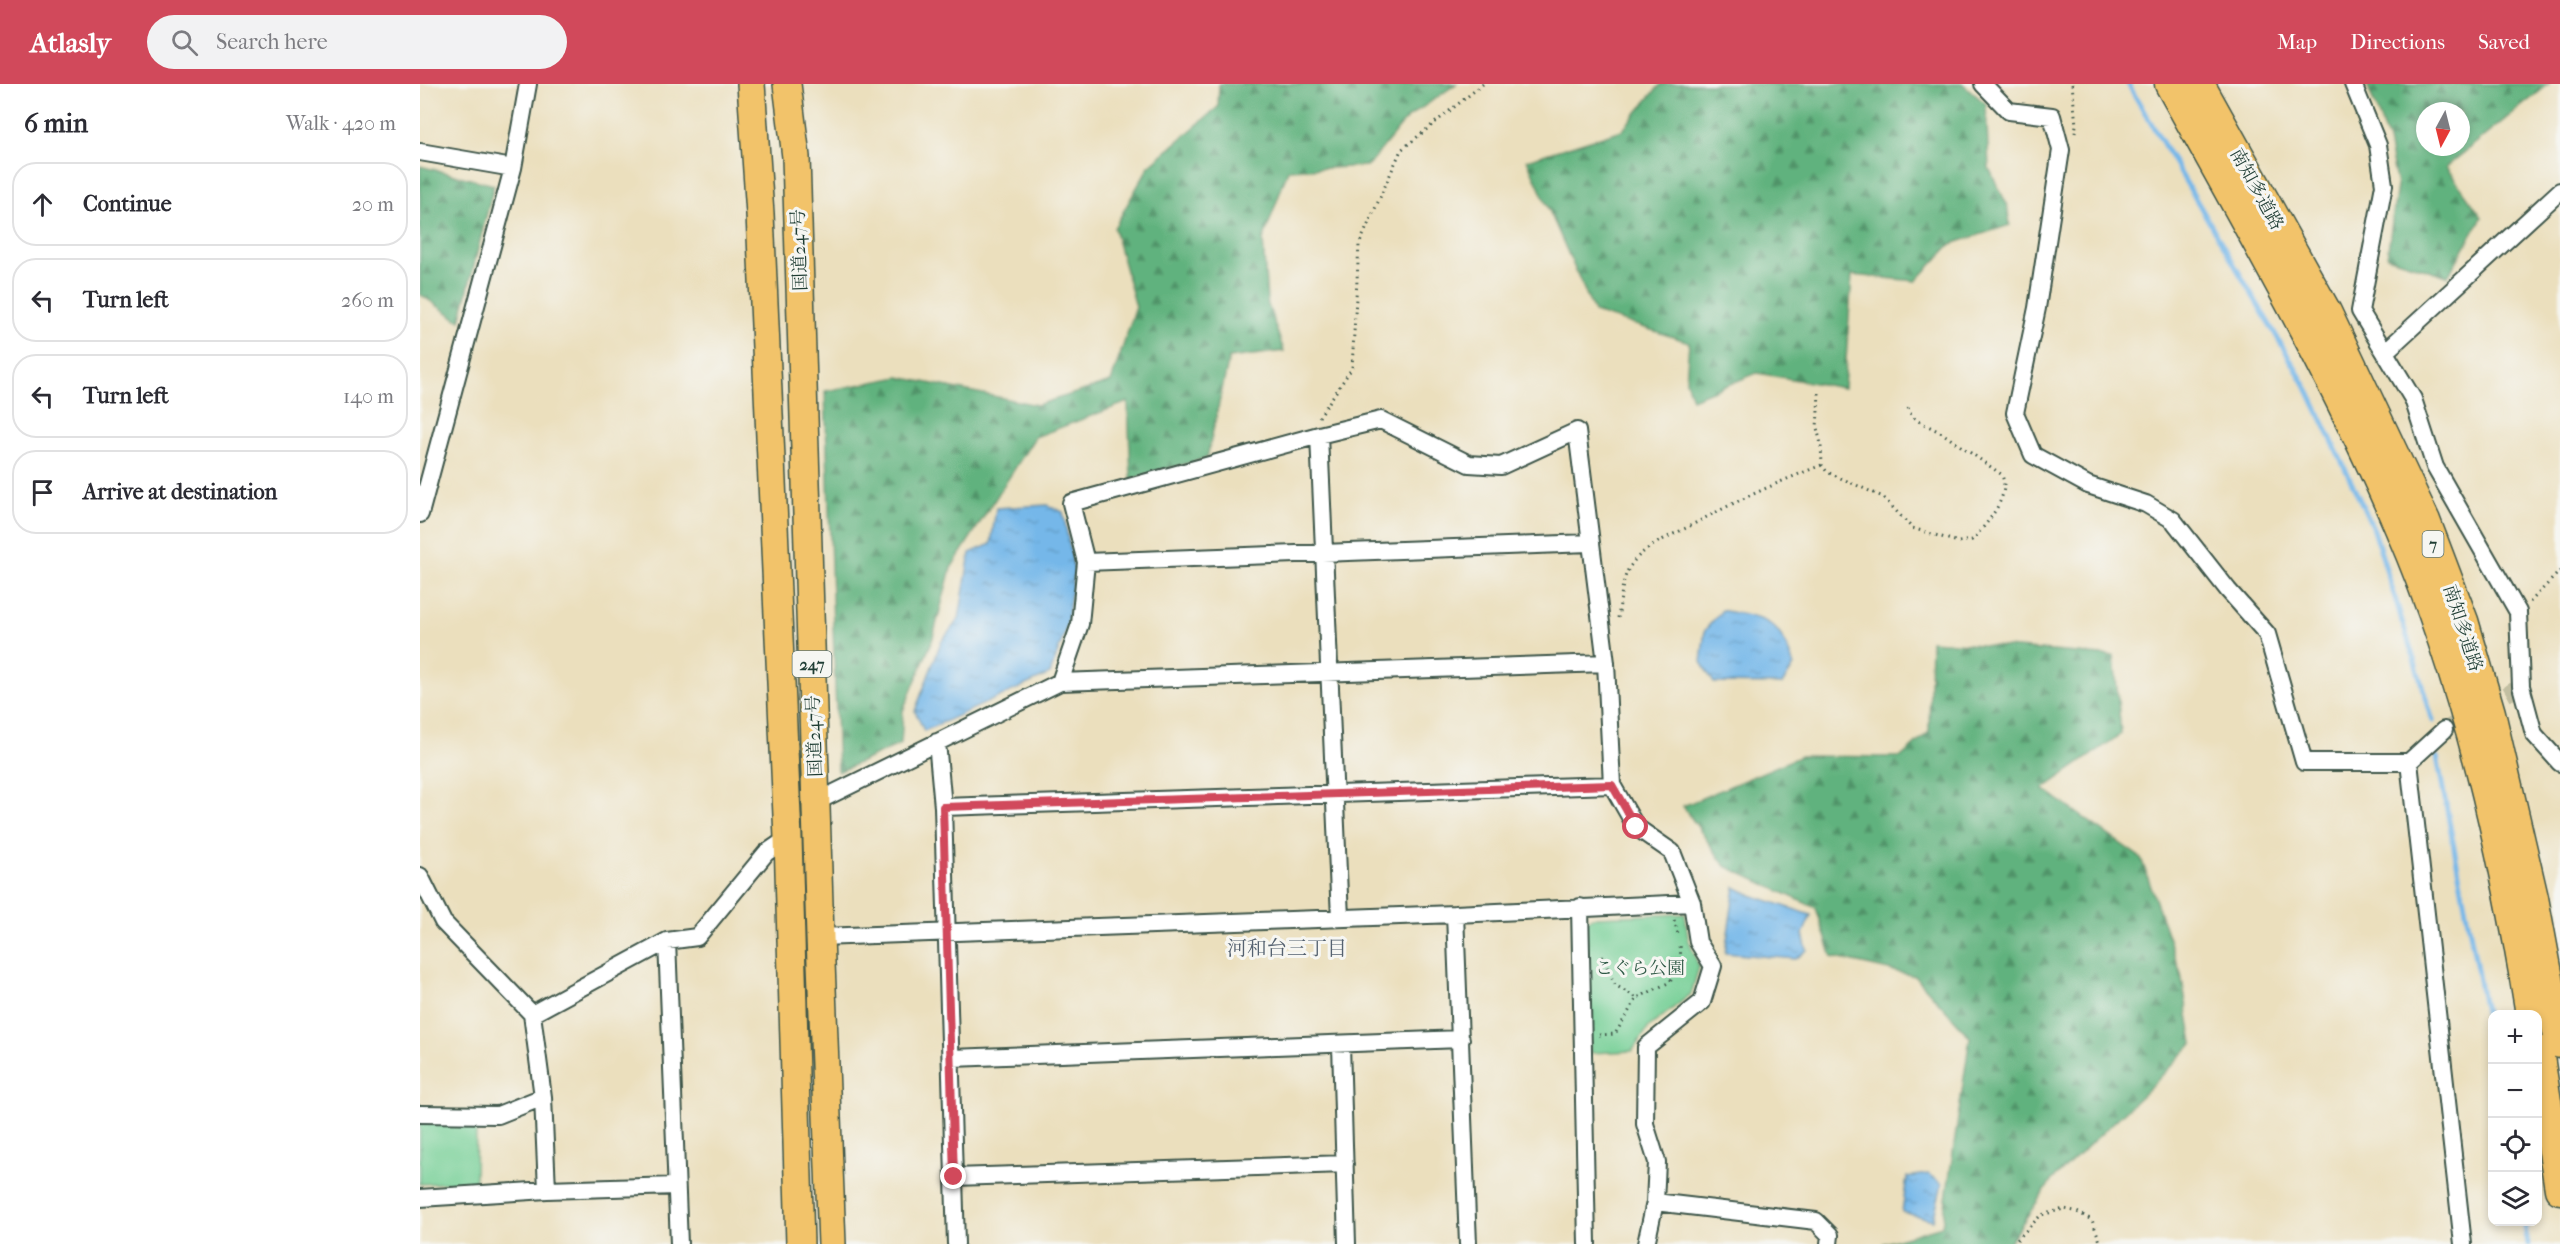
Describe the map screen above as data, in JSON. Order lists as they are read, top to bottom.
{
  "streets": {
    "highway": [
      "南知多道路",
      "国道247号",
      "7",
      "247"
    ]
  },
  "districts": ["河和台三丁目"],
  "parks": ["こぐら公園"],
  "north": "bottom",
  "page": {
    "header": "Atlasly",
    "search": "Search here",
    "nav": ["Map", "Directions", "Saved"],
    "heading": ["6 min", "Walk · 420 m"],
    "list": [
      ["Continue", "20 m"],
      ["Turn left", "260 m"],
      ["Turn left", "140 m"],
      "Arrive at destination"
    ],
    "map_buttons": ["+", "−"]
  }
}
